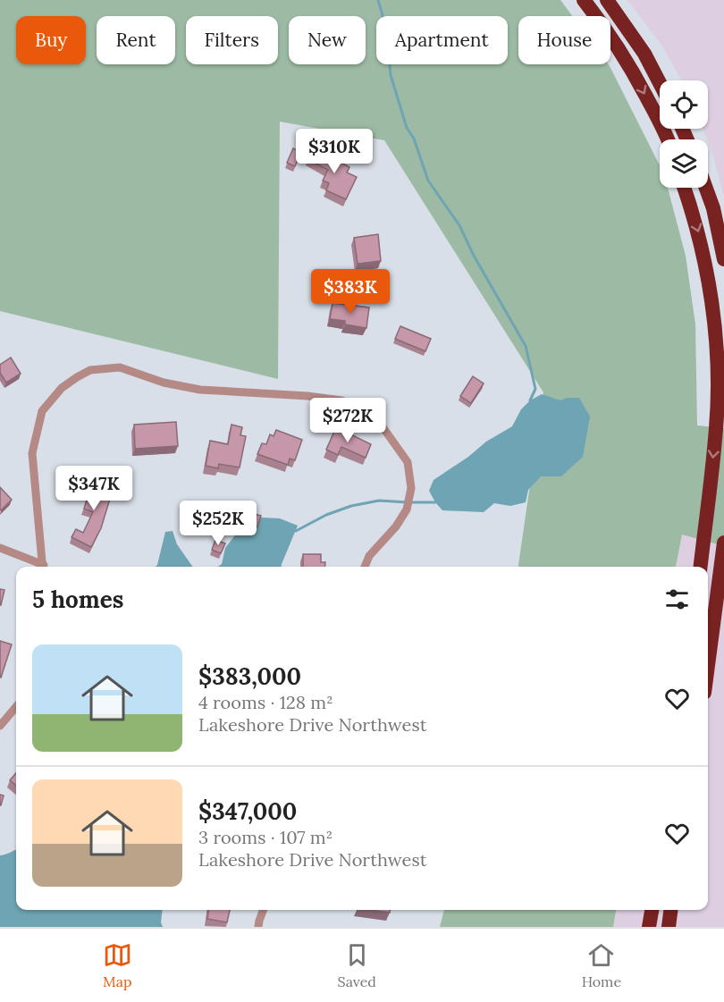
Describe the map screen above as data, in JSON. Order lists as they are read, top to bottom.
{
  "page": {
    "chip": [
      "Buy",
      "Rent",
      "Filters",
      "New",
      "Apartment",
      "House"
    ],
    "price": [
      "$310K",
      "$383K",
      "$272K",
      "$347K",
      "$252K"
    ],
    "heading": "5 homes",
    "list": [
      {
        "name": "$383,000",
        "note": "4 rooms · 128 m² · Lakeshore Drive Northwest"
      },
      {
        "name": "$347,000",
        "note": "3 rooms · 107 m² · Lakeshore Drive Northwest"
      }
    ],
    "tabs": ["Map", "Saved", "Home"]
  }
}
